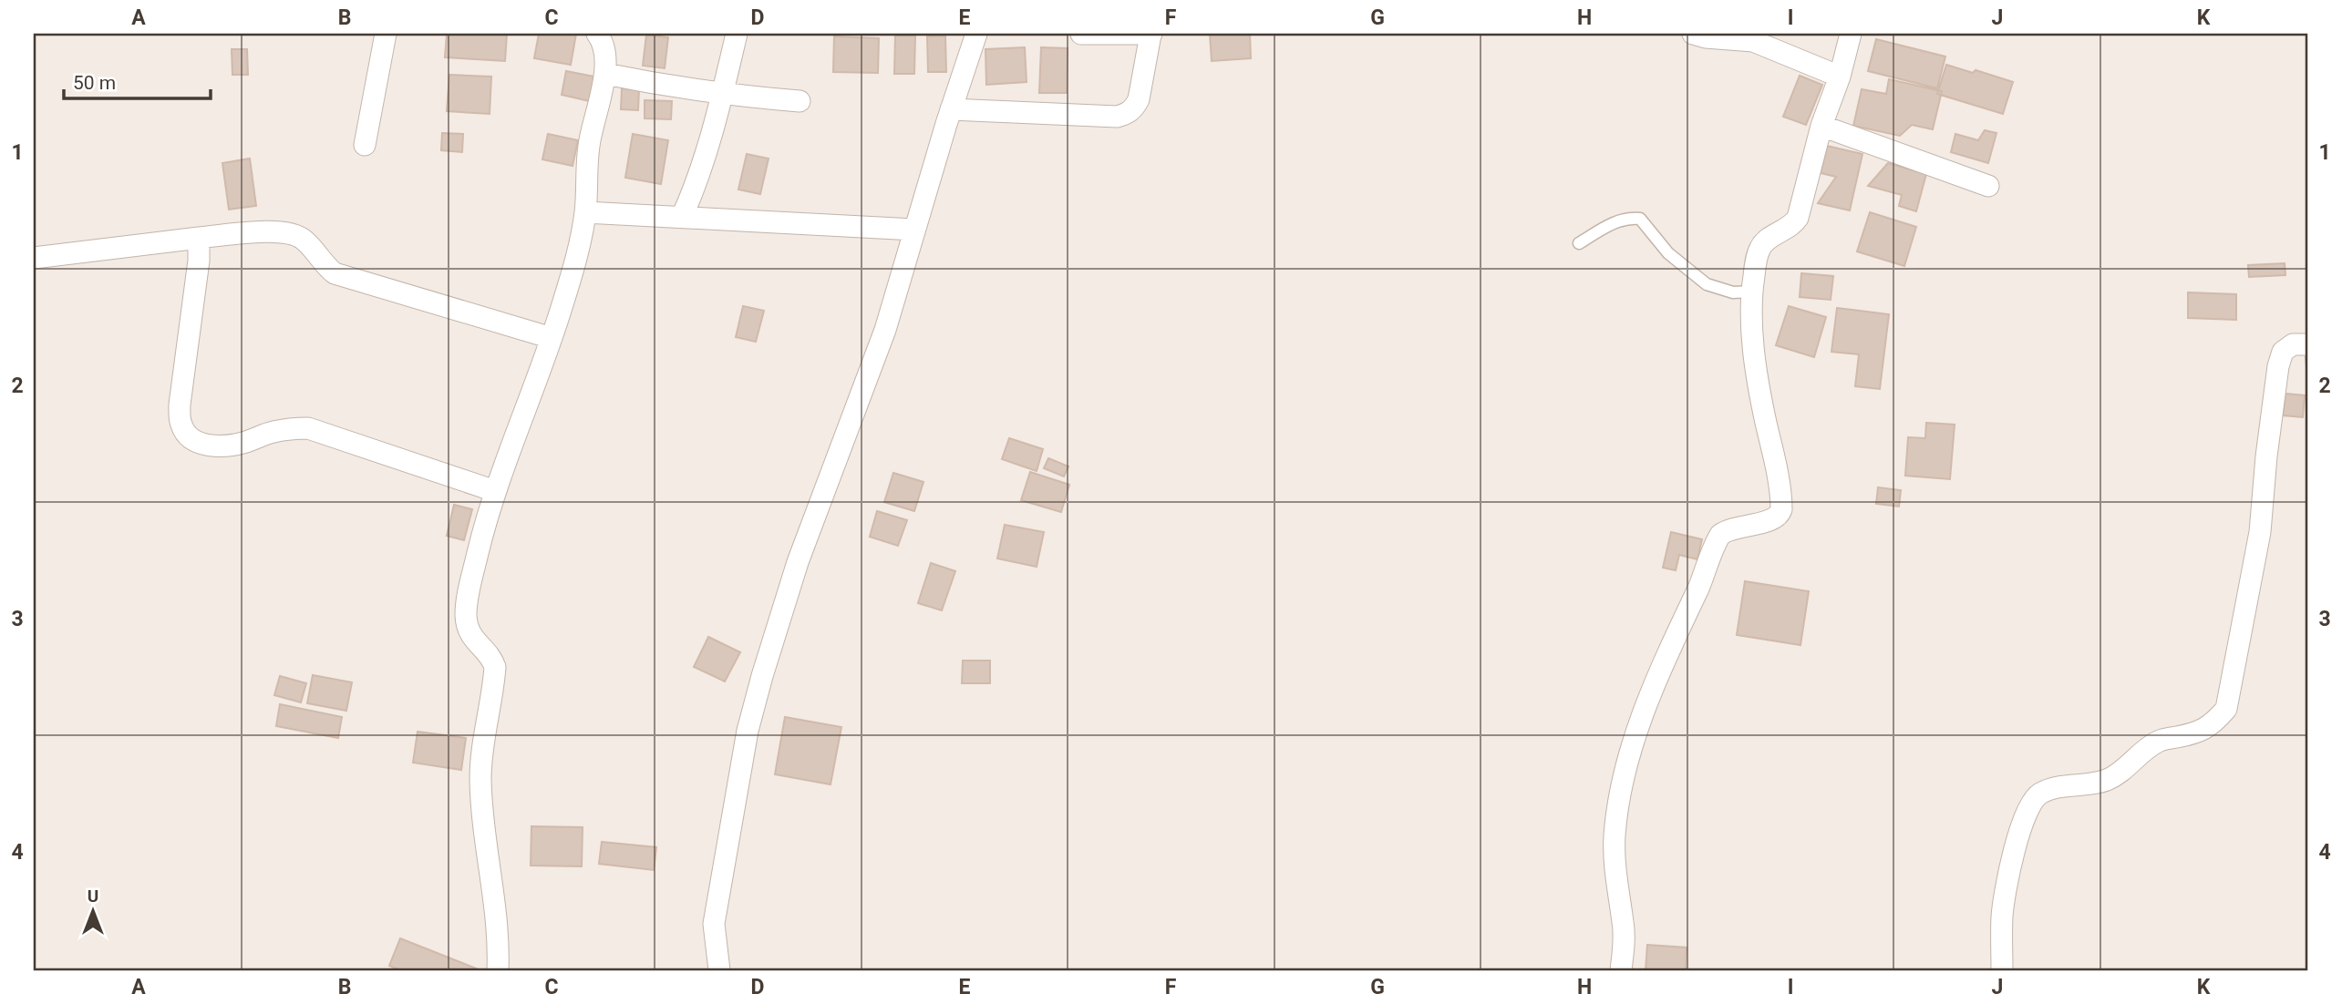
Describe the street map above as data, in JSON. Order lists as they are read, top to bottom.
{
  "scale_bar": "50 m",
  "north": "top",
  "grid": {
    "columns": [
      "A",
      "B",
      "C",
      "D",
      "E",
      "F",
      "G",
      "H",
      "I",
      "J",
      "K"
    ],
    "rows": [
      "1",
      "2",
      "3",
      "4"
    ]
  }
}
